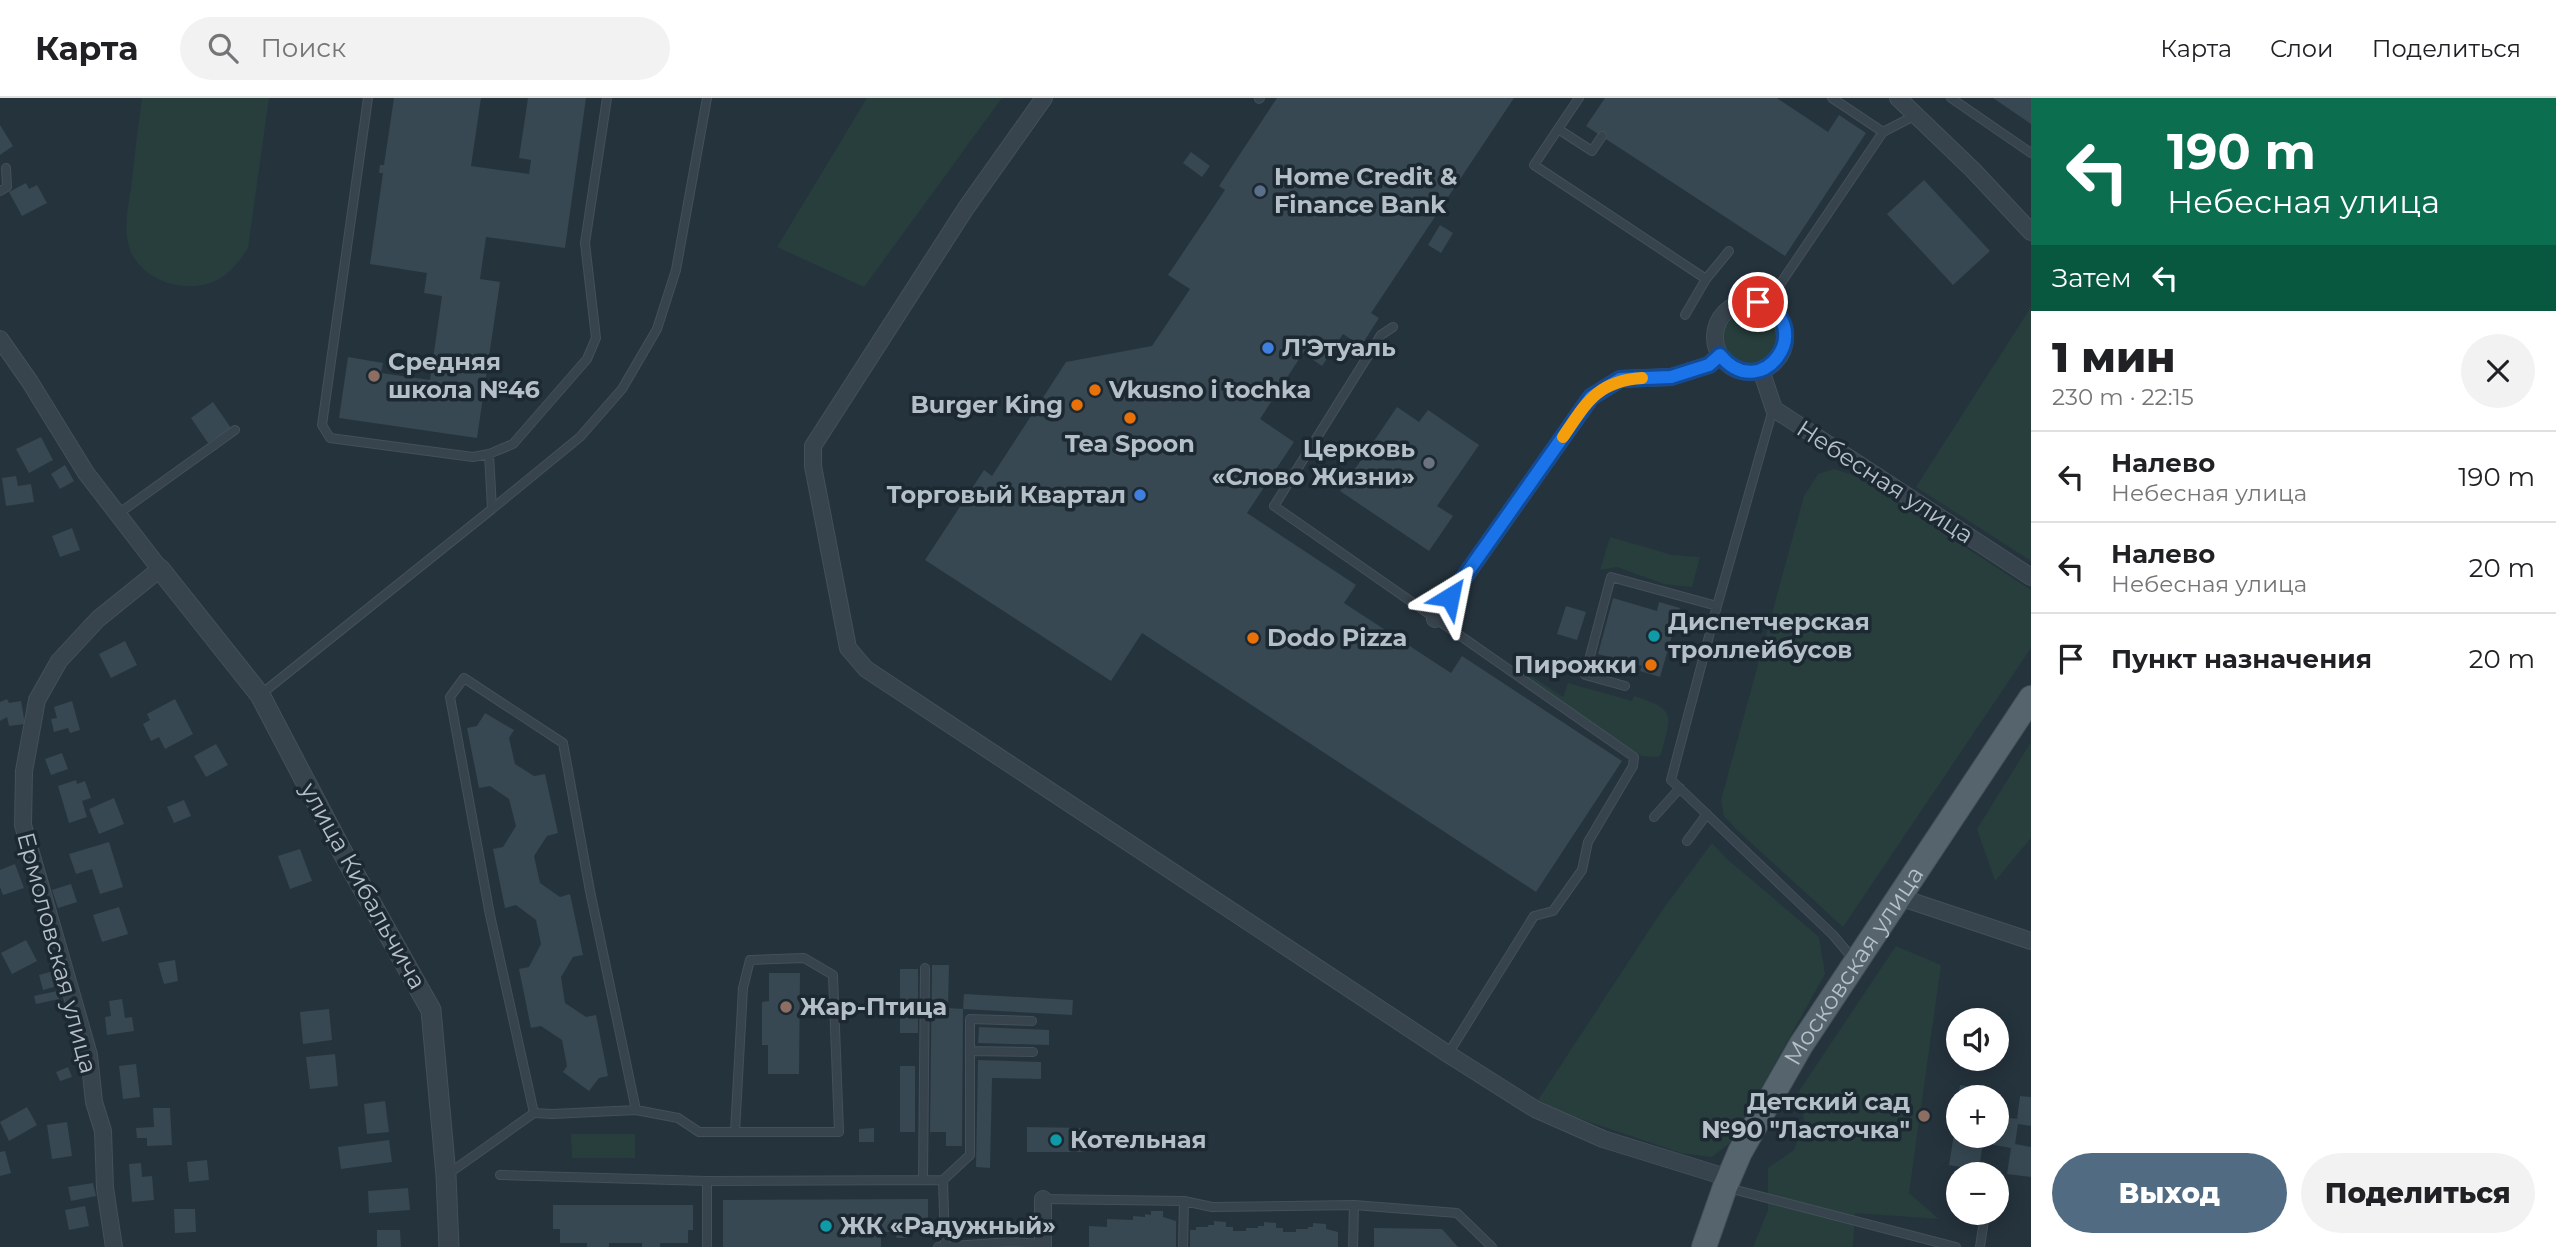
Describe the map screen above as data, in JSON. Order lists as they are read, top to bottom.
{
  "streets": {
    "main road": ["Московская улица"],
    "street": ["Небесная улица", "улица Кибальчича", "Ермоловская улица"]
  },
  "crossings": [
    ["улица Кибальчича", "Ермоловская улица"]
  ],
  "places": [
    "Home Credit & Finance Bank",
    "Л'Этуаль",
    "Средняя школа №46",
    "Vkusno i tochka",
    "Burger King",
    "Tea Spoon",
    "Церковь «Слово Жизни»",
    "Торговый Квартал",
    "Диспетчерская троллейбусов",
    "Dodo Pizza",
    "Пирожки",
    "Жар-Птица",
    "Детский сад №90 \"Ласточка\"",
    "Котельная",
    "ЖК «Радужный»"
  ],
  "page": {
    "header": "Карта",
    "search": "Поиск",
    "nav": ["Карта", "Слои", "Поделиться"],
    "turn": ["190 m", "Небесная улица"],
    "then": "Затем",
    "heading": ["1 мин", "230 m · 22:15"],
    "list": [
      {
        "name": "Налево",
        "note": "Небесная улица",
        "value": "190 m"
      },
      {
        "name": "Налево",
        "note": "Небесная улица",
        "value": "20 m"
      },
      {
        "name": "Пункт назначения",
        "value": "20 m"
      }
    ],
    "map_buttons": ["+", "−"],
    "buttons": ["Выход", "Поделиться"]
  }
}
